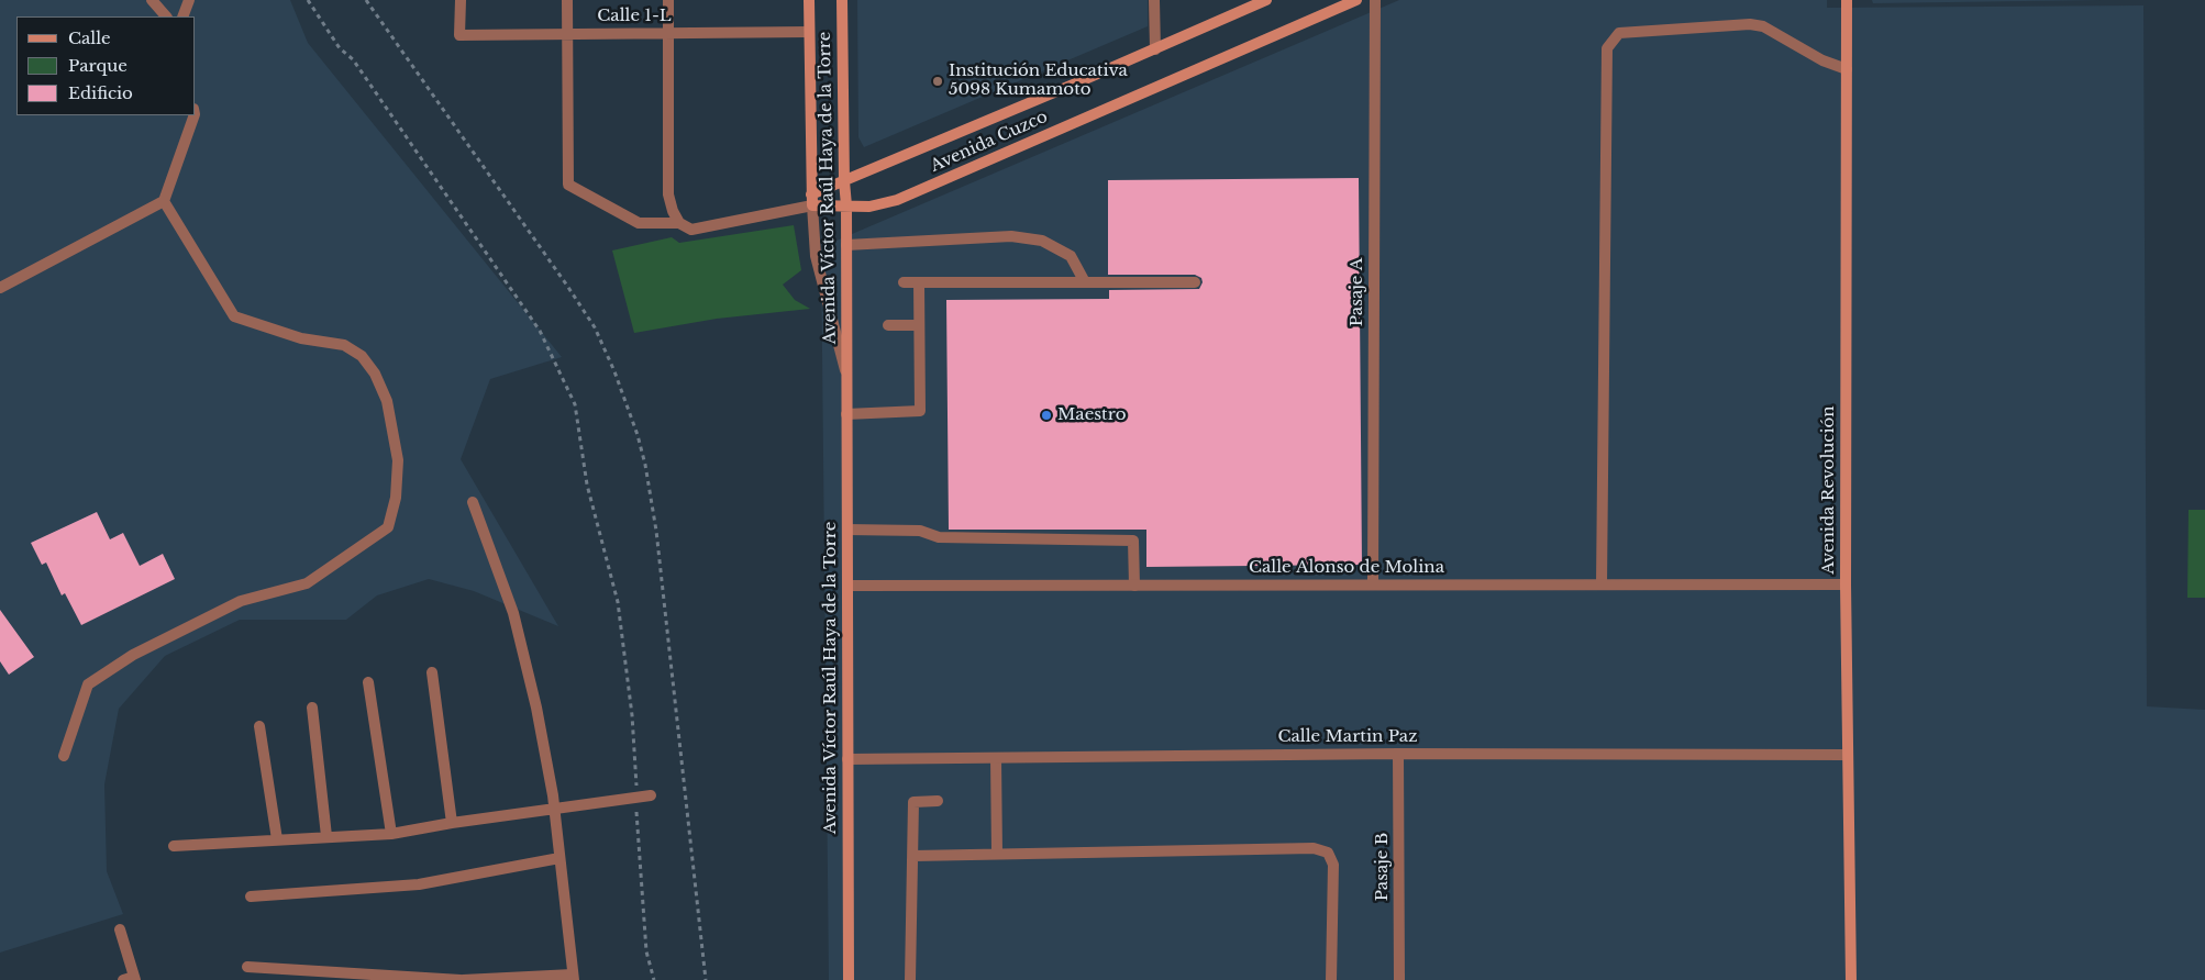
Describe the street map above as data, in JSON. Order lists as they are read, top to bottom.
{
  "streets": {
    "street": [
      "Calle 1-L",
      "Avenida Cuzco",
      "Avenida Víctor Raúl Haya de la Torre",
      "Pasaje A",
      "Avenida Revolución",
      "Calle Alonso de Molina",
      "Calle Martin Paz",
      "Pasaje B"
    ]
  },
  "crossings": [
    ["Calle 1-L", "Avenida Víctor Raúl Haya de la Torre"],
    ["Avenida Cuzco", "Avenida Víctor Raúl Haya de la Torre"],
    ["Avenida Víctor Raúl Haya de la Torre", "Calle Alonso de Molina"],
    ["Avenida Víctor Raúl Haya de la Torre", "Calle Martin Paz"],
    ["Pasaje A", "Calle Alonso de Molina"],
    ["Avenida Revolución", "Calle Alonso de Molina"],
    ["Avenida Revolución", "Calle Martin Paz"],
    ["Calle Martin Paz", "Pasaje B"]
  ],
  "places": ["Institución Educativa 5098 Kumamoto", "Maestro"],
  "legend": ["Calle", "Parque", "Edificio"]
}
